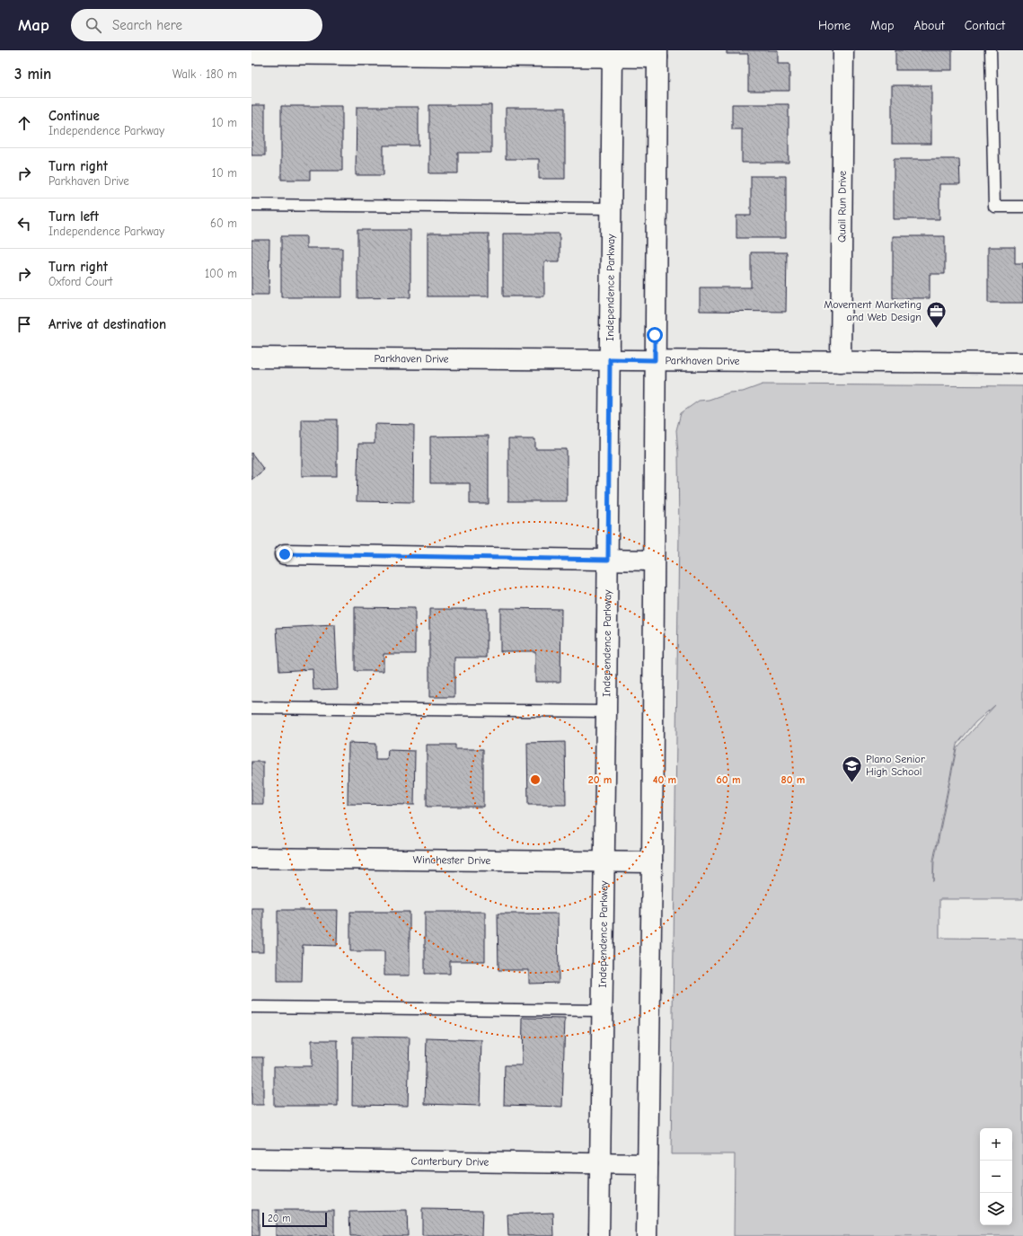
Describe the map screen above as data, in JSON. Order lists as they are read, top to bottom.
{
  "streets": {
    "street": [
      "Quail Run Drive",
      "Independence Parkway",
      "Parkhaven Drive",
      "Winchester Drive",
      "Canterbury Drive"
    ]
  },
  "crossings": [
    ["Quail Run Drive", "Parkhaven Drive"],
    ["Independence Parkway", "Parkhaven Drive"],
    ["Independence Parkway", "Winchester Drive"],
    ["Independence Parkway", "Canterbury Drive"]
  ],
  "places": {
    "office": ["Movement Marketing and Web Design"],
    "school or university": ["Plano Senior High School"]
  },
  "scale_bar": "20 m",
  "page": {
    "header": "Map",
    "search": "Search here",
    "nav": [
      "Home",
      "Map",
      "About",
      "Contact"
    ],
    "heading": ["3 min", "Walk · 180 m"],
    "list": [
      ["Continue", "Independence Parkway", "10 m"],
      ["Turn right", "Parkhaven Drive", "10 m"],
      ["Turn left", "Independence Parkway", "60 m"],
      ["Turn right", "Oxford Court", "100 m"],
      "Arrive at destination"
    ],
    "map_buttons": ["+", "−"],
    "scale": "20 m"
  },
  "rings": [
    "20 m",
    "40 m",
    "60 m",
    "80 m"
  ]
}
